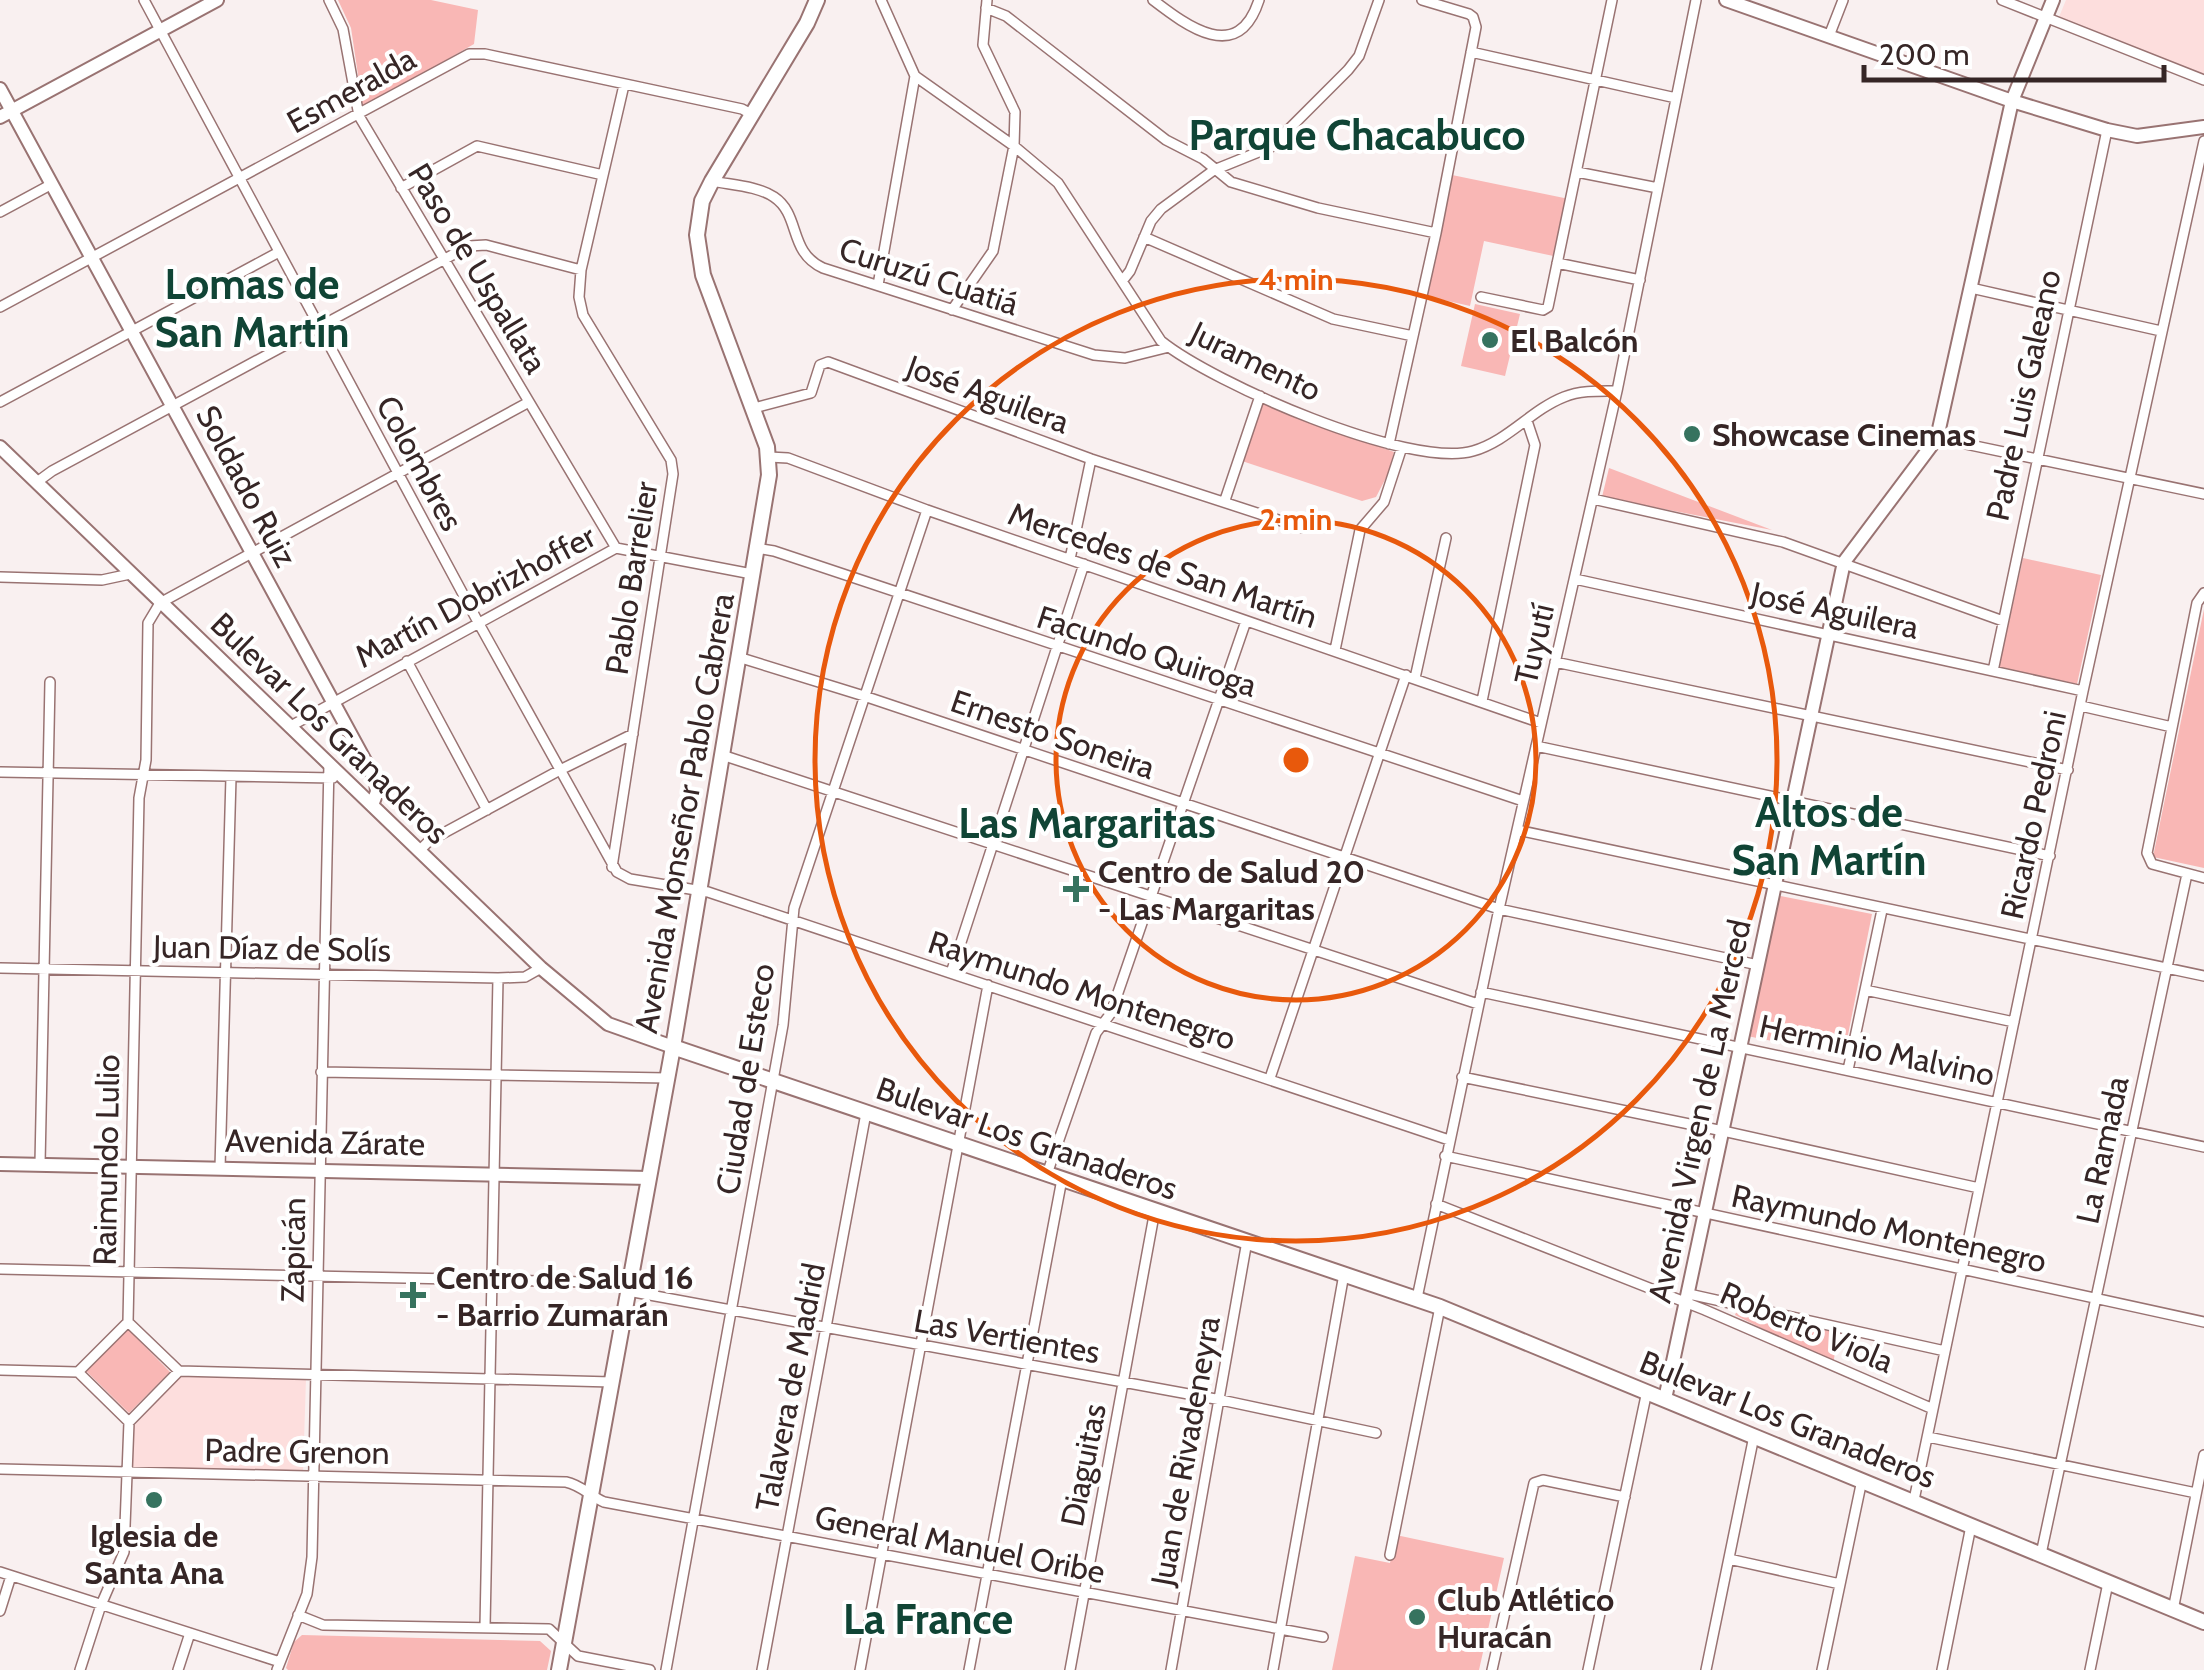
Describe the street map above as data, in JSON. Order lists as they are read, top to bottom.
{
  "streets": {
    "main road": [
      "Soldado Ruiz",
      "Bulevar Los Granaderos",
      "Avenida Monseñor Pablo Cabrera",
      "Avenida Virgen de La Merced",
      "Avenida Zárate"
    ],
    "street": [
      "Esmeralda",
      "Paso de Uspallata",
      "Curuzú Cuatiá",
      "Juramento",
      "José Aguilera",
      "Padre Luis Galeano",
      "Colombres",
      "Mercedes de San Martín",
      "Pablo Barrelier",
      "Martín Dobrizhoffer",
      "Tuyutí",
      "Facundo Quiroga",
      "Ernesto Soneira",
      "Ricardo Pedroni",
      "Juan Díaz de Solís",
      "Raymundo Montenegro",
      "Herminio Malvino",
      "Ciudad de Esteco",
      "La Ramada",
      "Raimundo Lulio",
      "Zapicán",
      "Roberto Viola",
      "Las Vertientes",
      "Talavera de Madrid",
      "Padre Grenon",
      "Juan de Rivadeneyra",
      "Diaguitas",
      "General Manuel Oribe"
    ]
  },
  "crossings": [
    ["Esmeralda", "Paso de Uspallata"],
    ["Esmeralda", "Colombres"],
    ["Esmeralda", "Soldado Ruiz"],
    ["Esmeralda", "Pablo Barrelier"],
    ["Esmeralda", "Avenida Monseñor Pablo Cabrera"],
    ["Paso de Uspallata", "Martín Dobrizhoffer"],
    ["Curuzú Cuatiá", "Juramento"],
    ["Curuzú Cuatiá", "Avenida Monseñor Pablo Cabrera"],
    ["Juramento", "Tuyutí"],
    ["José Aguilera", "Padre Luis Galeano"],
    ["José Aguilera", "Tuyutí"],
    ["José Aguilera", "Avenida Monseñor Pablo Cabrera"],
    ["José Aguilera", "Ricardo Pedroni"],
    ["José Aguilera", "Avenida Virgen de La Merced"],
    ["Colombres", "Pablo Barrelier"],
    ["Colombres", "Martín Dobrizhoffer"],
    ["Soldado Ruiz", "Martín Dobrizhoffer"],
    ["Soldado Ruiz", "Bulevar Los Granaderos"],
    ["Mercedes de San Martín", "Tuyutí"],
    ["Mercedes de San Martín", "Avenida Monseñor Pablo Cabrera"],
    ["Mercedes de San Martín", "Ciudad de Esteco"],
    ["Pablo Barrelier", "Martín Dobrizhoffer"],
    ["Martín Dobrizhoffer", "Bulevar Los Granaderos"],
    ["Martín Dobrizhoffer", "Avenida Monseñor Pablo Cabrera"],
    ["Tuyutí", "Facundo Quiroga"],
    ["Tuyutí", "Bulevar Los Granaderos"],
    ["Tuyutí", "Ernesto Soneira"],
    ["Tuyutí", "Raymundo Montenegro"],
    ["Tuyutí", "Herminio Malvino"],
    ["Tuyutí", "Roberto Viola"],
    ["Facundo Quiroga", "Avenida Monseñor Pablo Cabrera"],
    ["Facundo Quiroga", "Ciudad de Esteco"],
    ["Bulevar Los Granaderos", "Avenida Monseñor Pablo Cabrera"],
    ["Bulevar Los Granaderos", "Ricardo Pedroni"],
    ["Bulevar Los Granaderos", "Juan Díaz de Solís"],
    ["Bulevar Los Granaderos", "Ciudad de Esteco"],
    ["Bulevar Los Granaderos", "Avenida Virgen de La Merced"],
    ["Bulevar Los Granaderos", "La Ramada"],
    ["Bulevar Los Granaderos", "Raimundo Lulio"],
    ["Bulevar Los Granaderos", "Zapicán"],
    ["Bulevar Los Granaderos", "Talavera de Madrid"],
    ["Bulevar Los Granaderos", "Juan de Rivadeneyra"],
    ["Bulevar Los Granaderos", "Diaguitas"],
    ["Ernesto Soneira", "Avenida Monseñor Pablo Cabrera"],
    ["Ernesto Soneira", "Ciudad de Esteco"],
    ["Ernesto Soneira", "Avenida Virgen de La Merced"],
    ["Avenida Monseñor Pablo Cabrera", "Raymundo Montenegro"],
    ["Avenida Monseñor Pablo Cabrera", "Avenida Zárate"],
    ["Avenida Monseñor Pablo Cabrera", "Las Vertientes"],
    ["Avenida Monseñor Pablo Cabrera", "Padre Grenon"],
    ["Avenida Monseñor Pablo Cabrera", "General Manuel Oribe"],
    ["Ricardo Pedroni", "Raymundo Montenegro"],
    ["Ricardo Pedroni", "Herminio Malvino"],
    ["Ricardo Pedroni", "Roberto Viola"],
    ["Juan Díaz de Solís", "Raimundo Lulio"],
    ["Juan Díaz de Solís", "Zapicán"],
    ["Raymundo Montenegro", "Ciudad de Esteco"],
    ["Raymundo Montenegro", "Avenida Virgen de La Merced"],
    ["Raymundo Montenegro", "La Ramada"],
    ["Herminio Malvino", "Avenida Virgen de La Merced"],
    ["Herminio Malvino", "La Ramada"],
    ["Ciudad de Esteco", "Las Vertientes"],
    ["Ciudad de Esteco", "General Manuel Oribe"],
    ["Avenida Virgen de La Merced", "Roberto Viola"],
    ["Avenida Zárate", "Raimundo Lulio"],
    ["Avenida Zárate", "Zapicán"],
    ["Raimundo Lulio", "Las Vertientes"],
    ["Zapicán", "Las Vertientes"],
    ["Zapicán", "Padre Grenon"],
    ["Las Vertientes", "Talavera de Madrid"],
    ["Las Vertientes", "Juan de Rivadeneyra"],
    ["Las Vertientes", "Diaguitas"],
    ["Talavera de Madrid", "General Manuel Oribe"],
    ["Padre Grenon", "General Manuel Oribe"],
    ["Juan de Rivadeneyra", "General Manuel Oribe"],
    ["Diaguitas", "General Manuel Oribe"]
  ],
  "districts": [
    "Parque Chacabuco",
    "Lomas de San Martín",
    "Altos de San Martín",
    "Las Margaritas",
    "La France"
  ],
  "places": {
    "other": [
      "El Balcón",
      "Showcase Cinemas",
      "Iglesia de Santa Ana",
      "Club Atlético Huracán"
    ],
    "health": ["Centro de Salud 20 - Las Margaritas", "Centro de Salud 16 - Barrio Zumarán"]
  },
  "scale_bar": "200 m",
  "rings": ["4 min", "2 min"]
}
